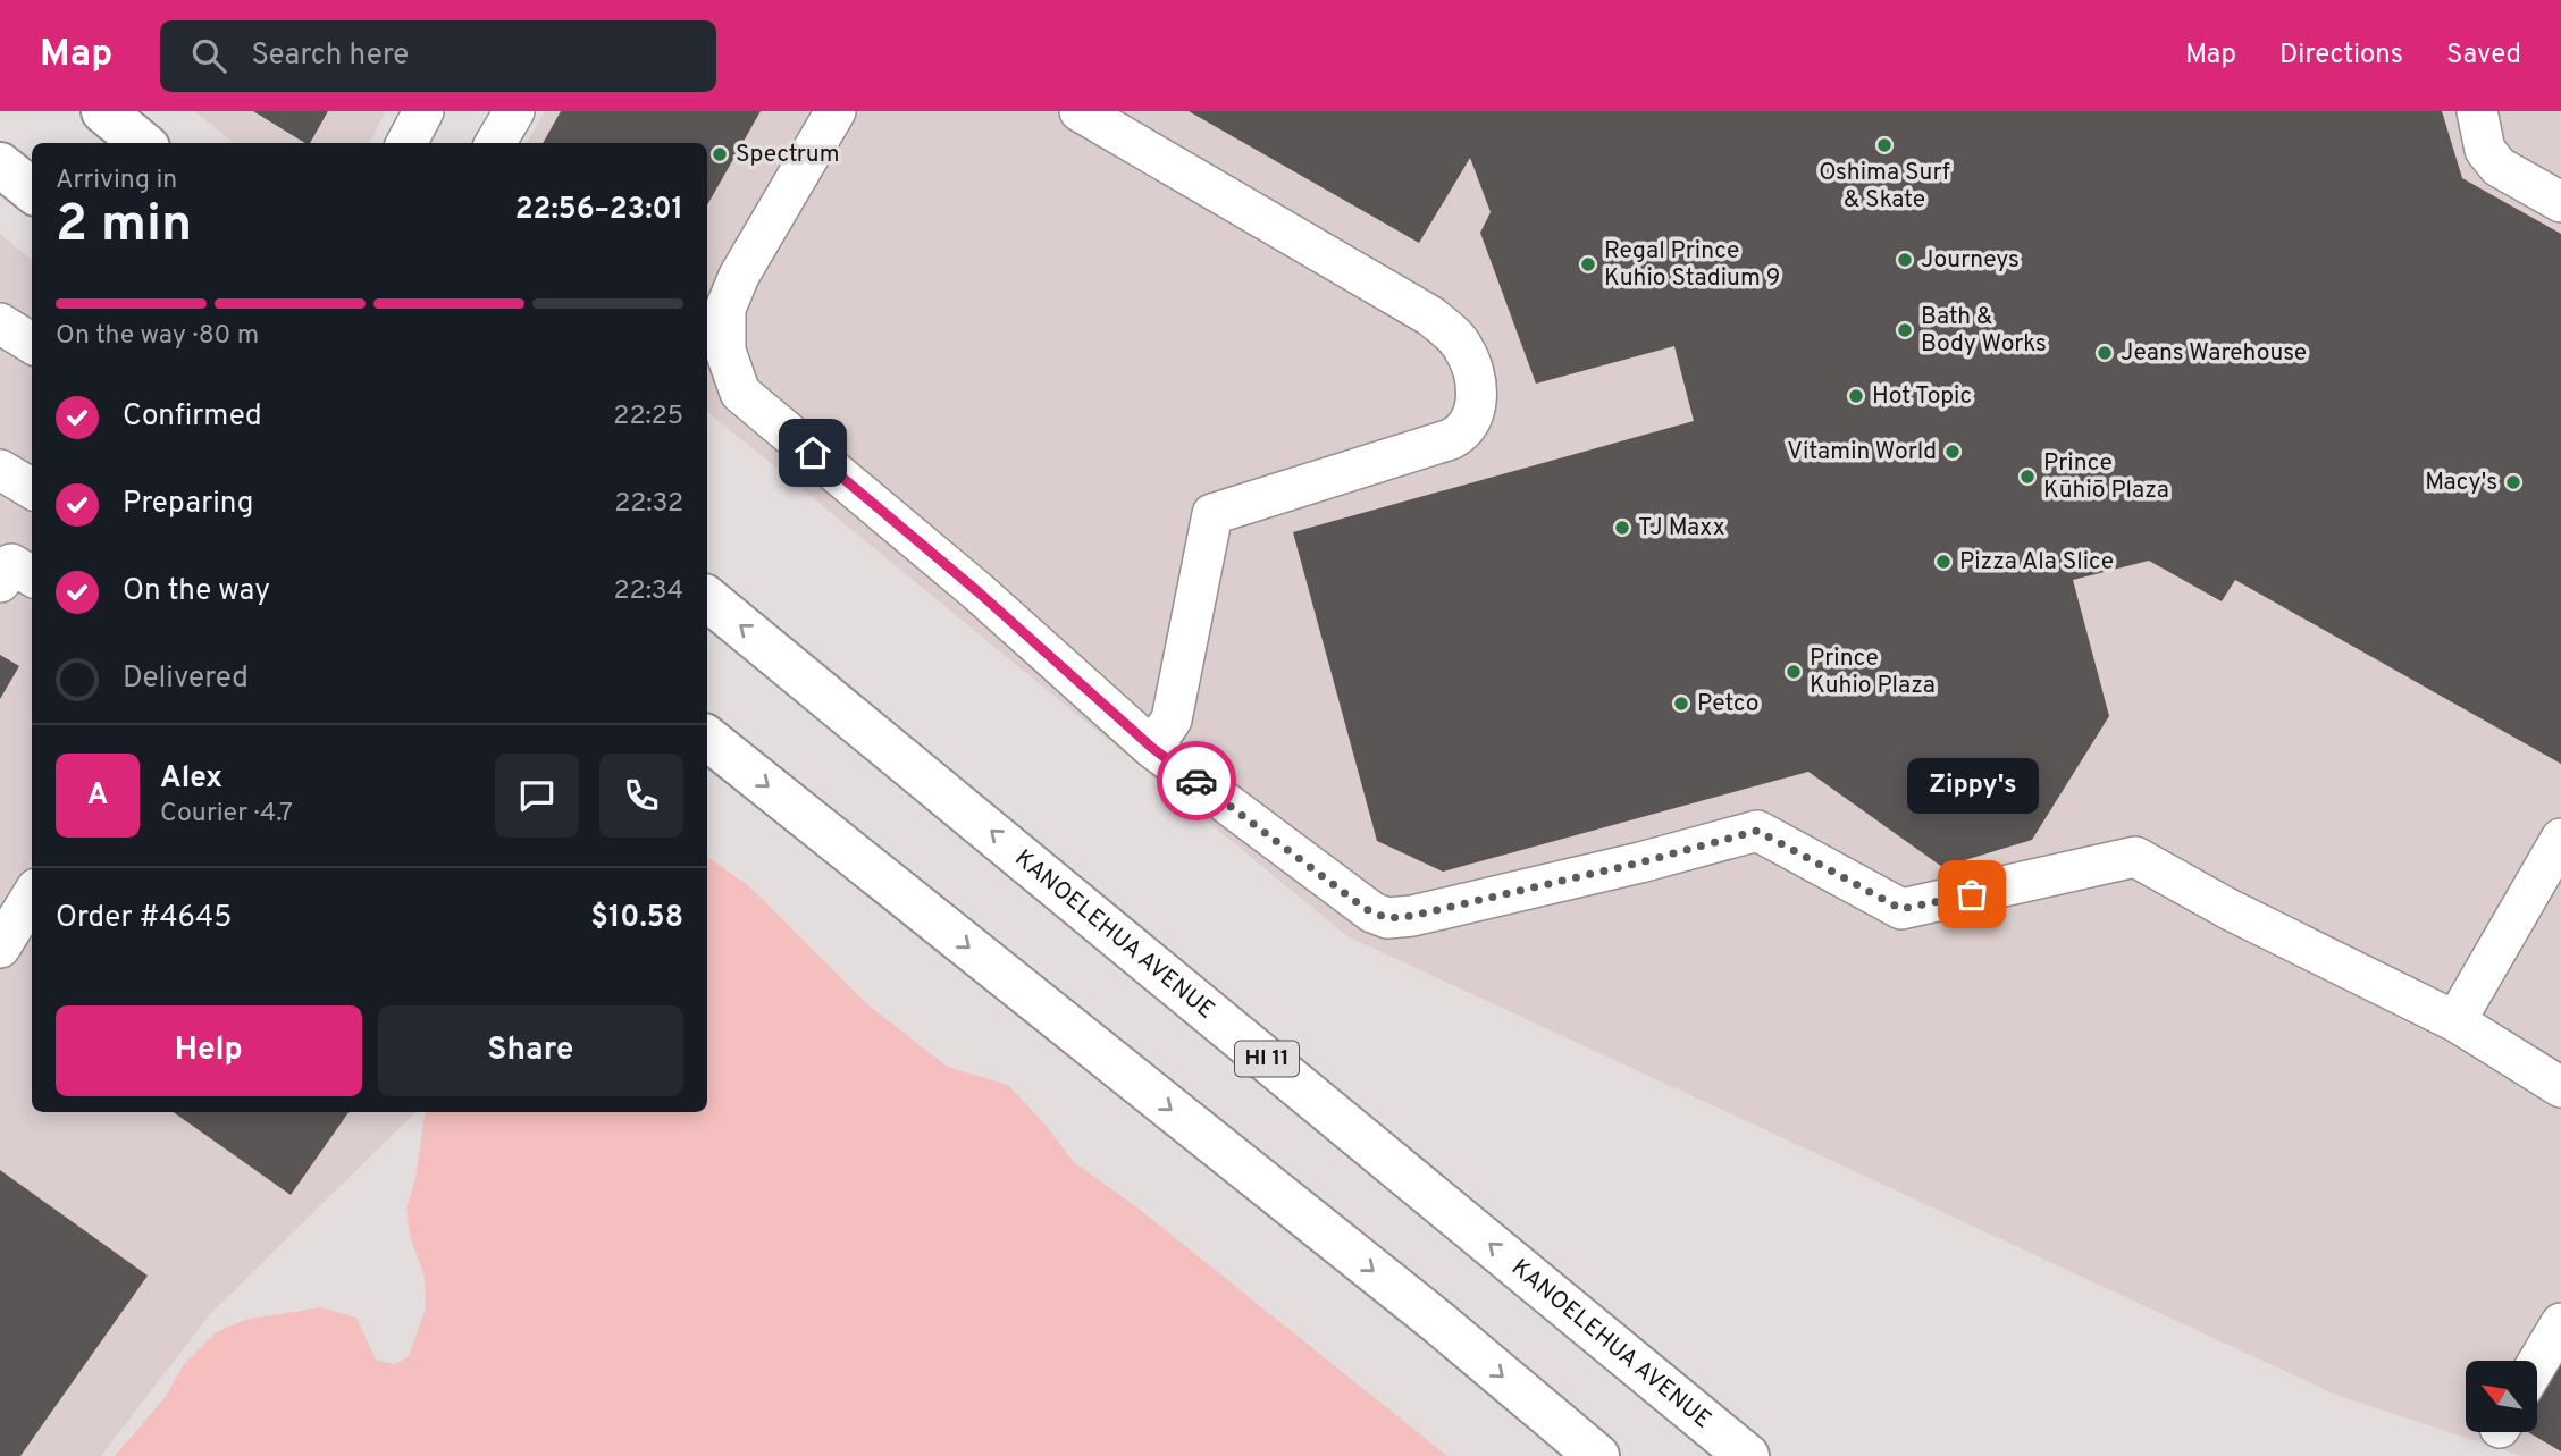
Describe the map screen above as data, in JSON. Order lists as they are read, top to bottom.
{
  "streets": {
    "highway": ["KANOELEHUA AVENUE", "HI 11"]
  },
  "places": [
    "Oshima Surf & Skate",
    "Spectrum",
    "Journeys",
    "Regal Prince Kuhio Stadium 9",
    "Bath & Body Works",
    "Jeans Warehouse",
    "Hot Topic",
    "Vitamin World",
    "Prince Kūhiō Plaza",
    "Macy's",
    "TJ Maxx",
    "Pizza Ala Slice",
    "Prince Kuhio Plaza",
    "Petco",
    "Zippy's"
  ],
  "north": "top left",
  "page": {
    "header": "Map",
    "search": "Search here",
    "nav": ["Map", "Directions", "Saved"],
    "heading": ["2 min", "Arriving in", "22:56–23:01"],
    "panel": [
      "Alex",
      "Courier · 4.7",
      "Order #4645",
      "$10.58"
    ],
    "bar": "On the way · 80 m",
    "list": [
      ["Confirmed", "22:25"],
      ["Preparing", "22:32"],
      ["On the way", "22:34"],
      "Delivered"
    ],
    "round": "A",
    "bubble": "Zippy's",
    "buttons": ["Help", "Share"]
  }
}
